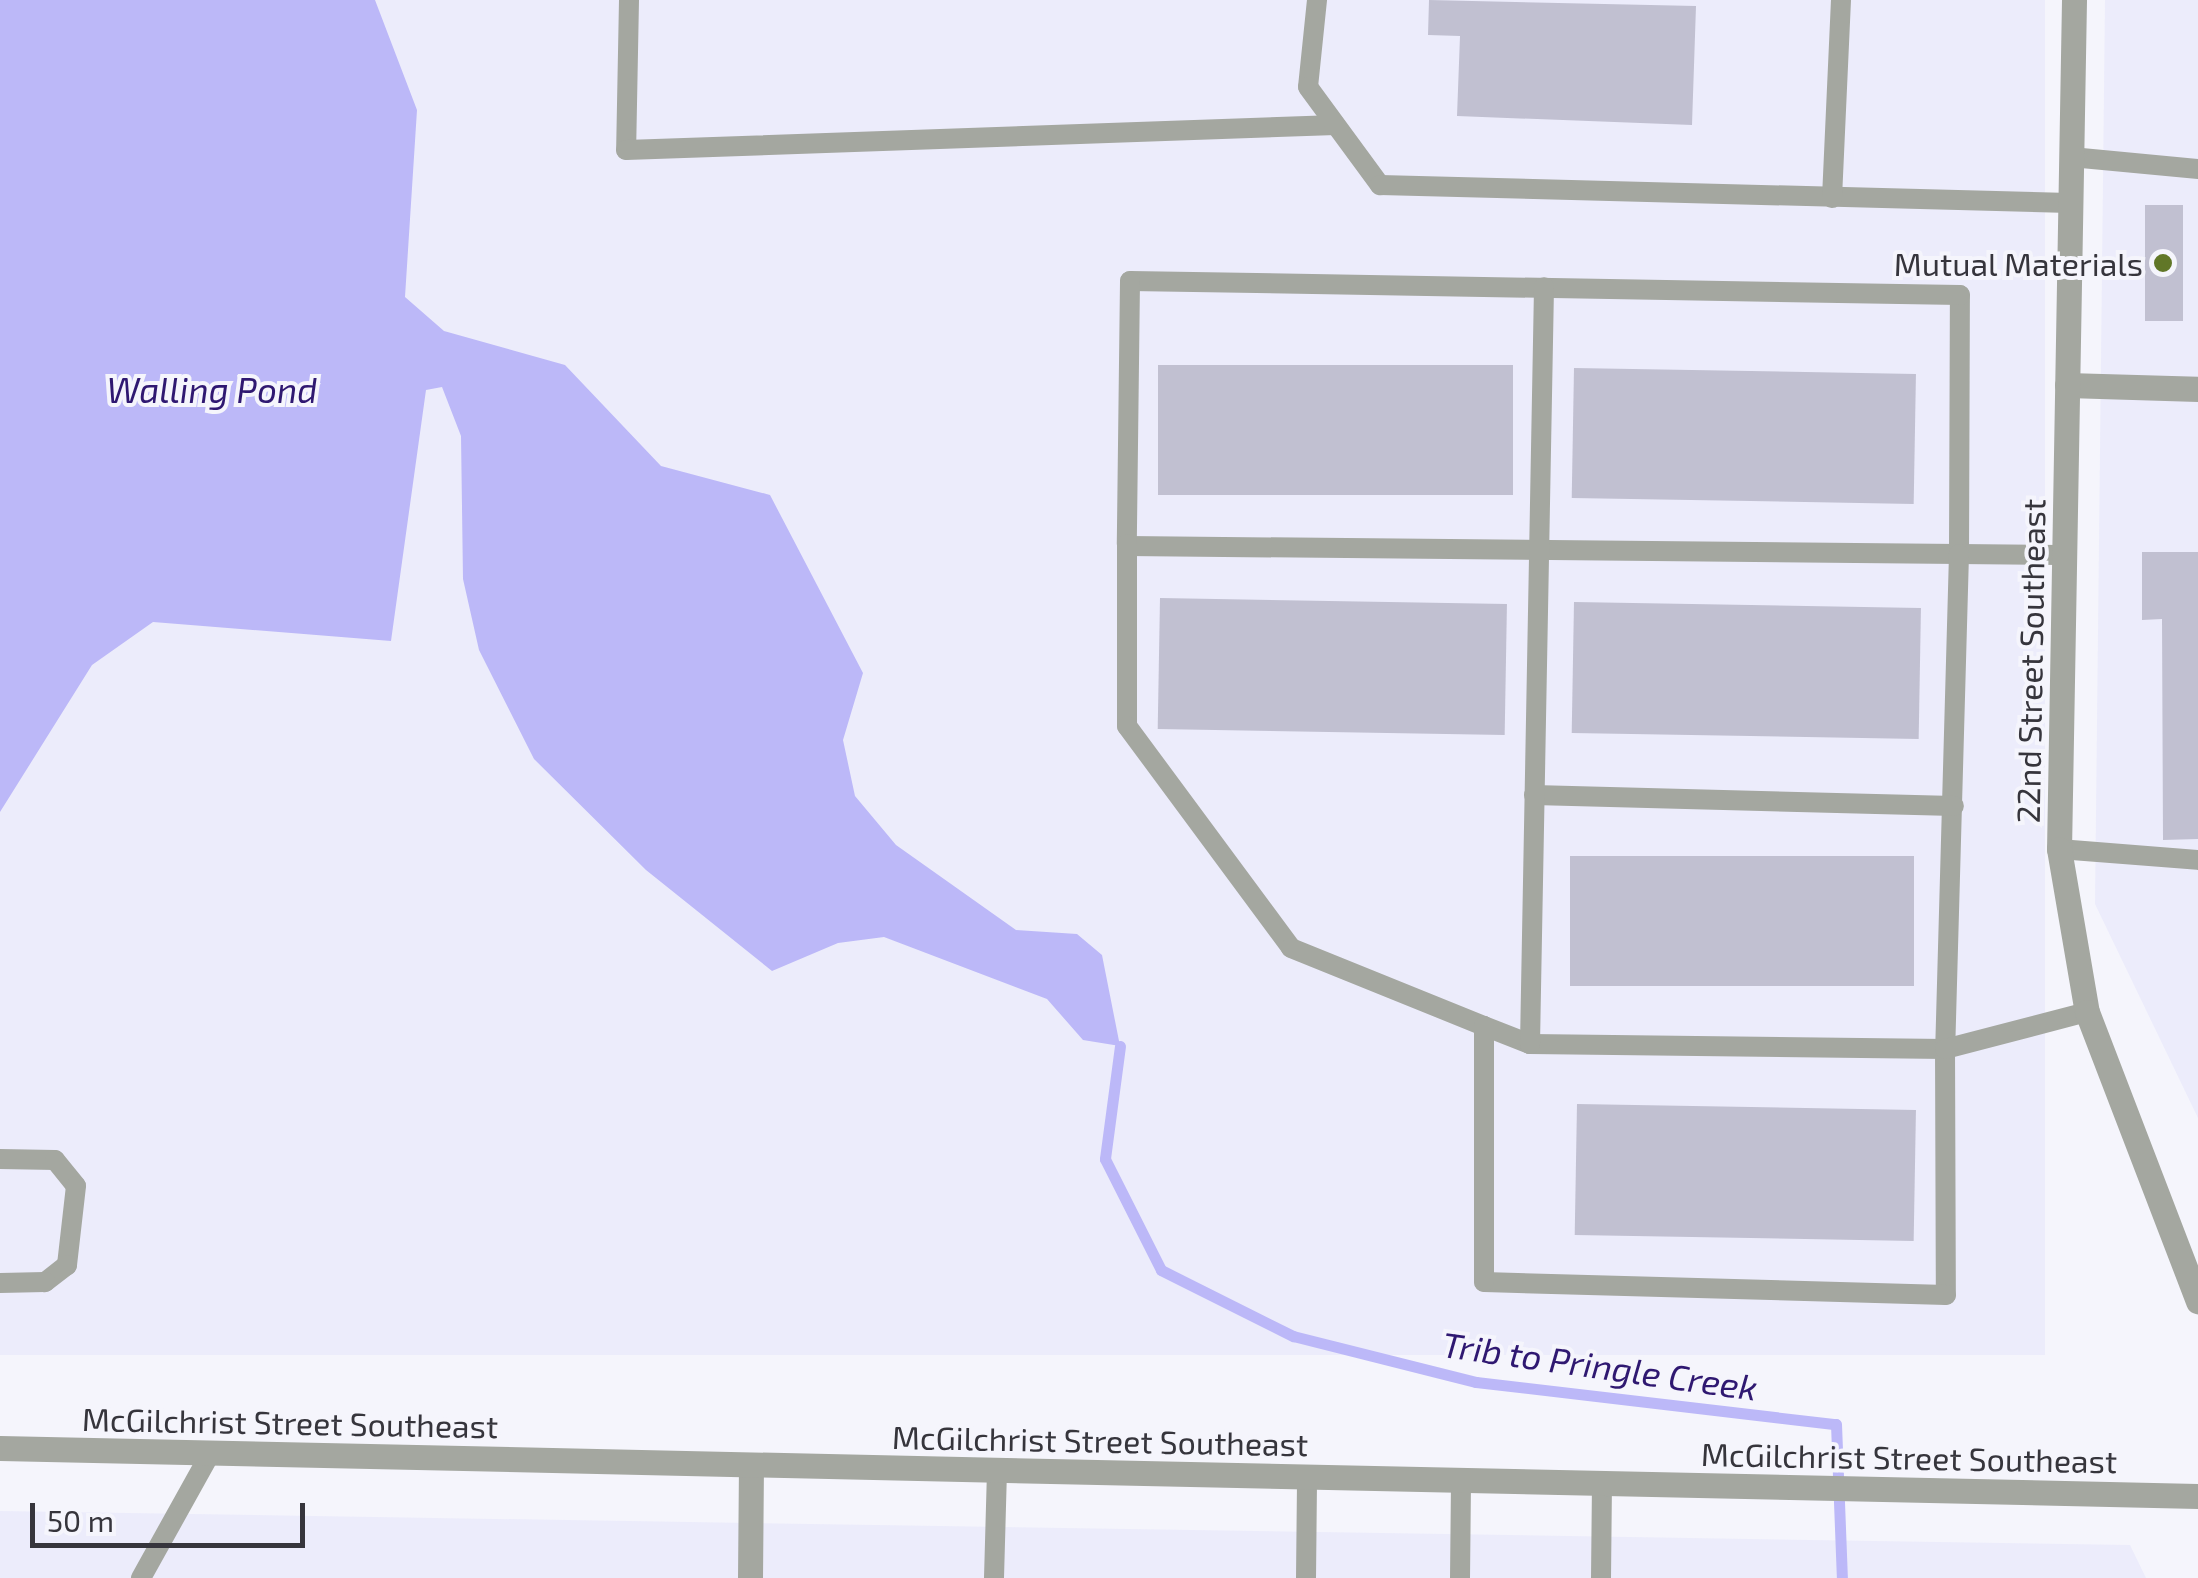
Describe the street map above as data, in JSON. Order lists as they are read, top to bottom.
{
  "streets": {
    "street": ["22nd Street Southeast", "McGilchrist Street Southeast"]
  },
  "water": ["Walling Pond", "Trib to Pringle Creek"],
  "places": ["Mutual Materials"],
  "scale_bar": "50 m"
}
